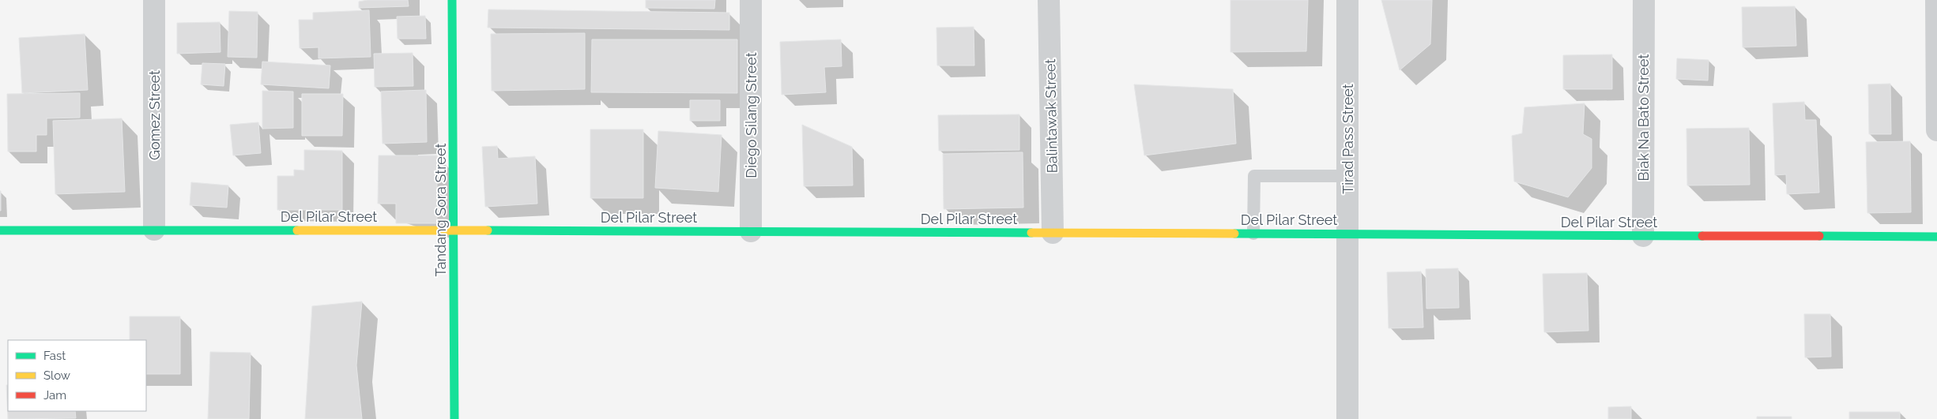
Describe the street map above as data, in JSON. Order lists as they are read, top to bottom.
{
  "streets": {
    "street": [
      "Gomez Street",
      "Diego Silang Street",
      "Balintawak Street",
      "Biak Na Bato Street",
      "Tirad Pass Street",
      "Tandang Sora Street",
      "Del Pilar Street"
    ]
  },
  "crossings": [
    ["Gomez Street", "Del Pilar Street"],
    ["Diego Silang Street", "Del Pilar Street"],
    ["Balintawak Street", "Del Pilar Street"],
    ["Biak Na Bato Street", "Del Pilar Street"],
    ["Tirad Pass Street", "Del Pilar Street"],
    ["Tandang Sora Street", "Del Pilar Street"]
  ],
  "legend": ["Fast", "Slow", "Jam"]
}
